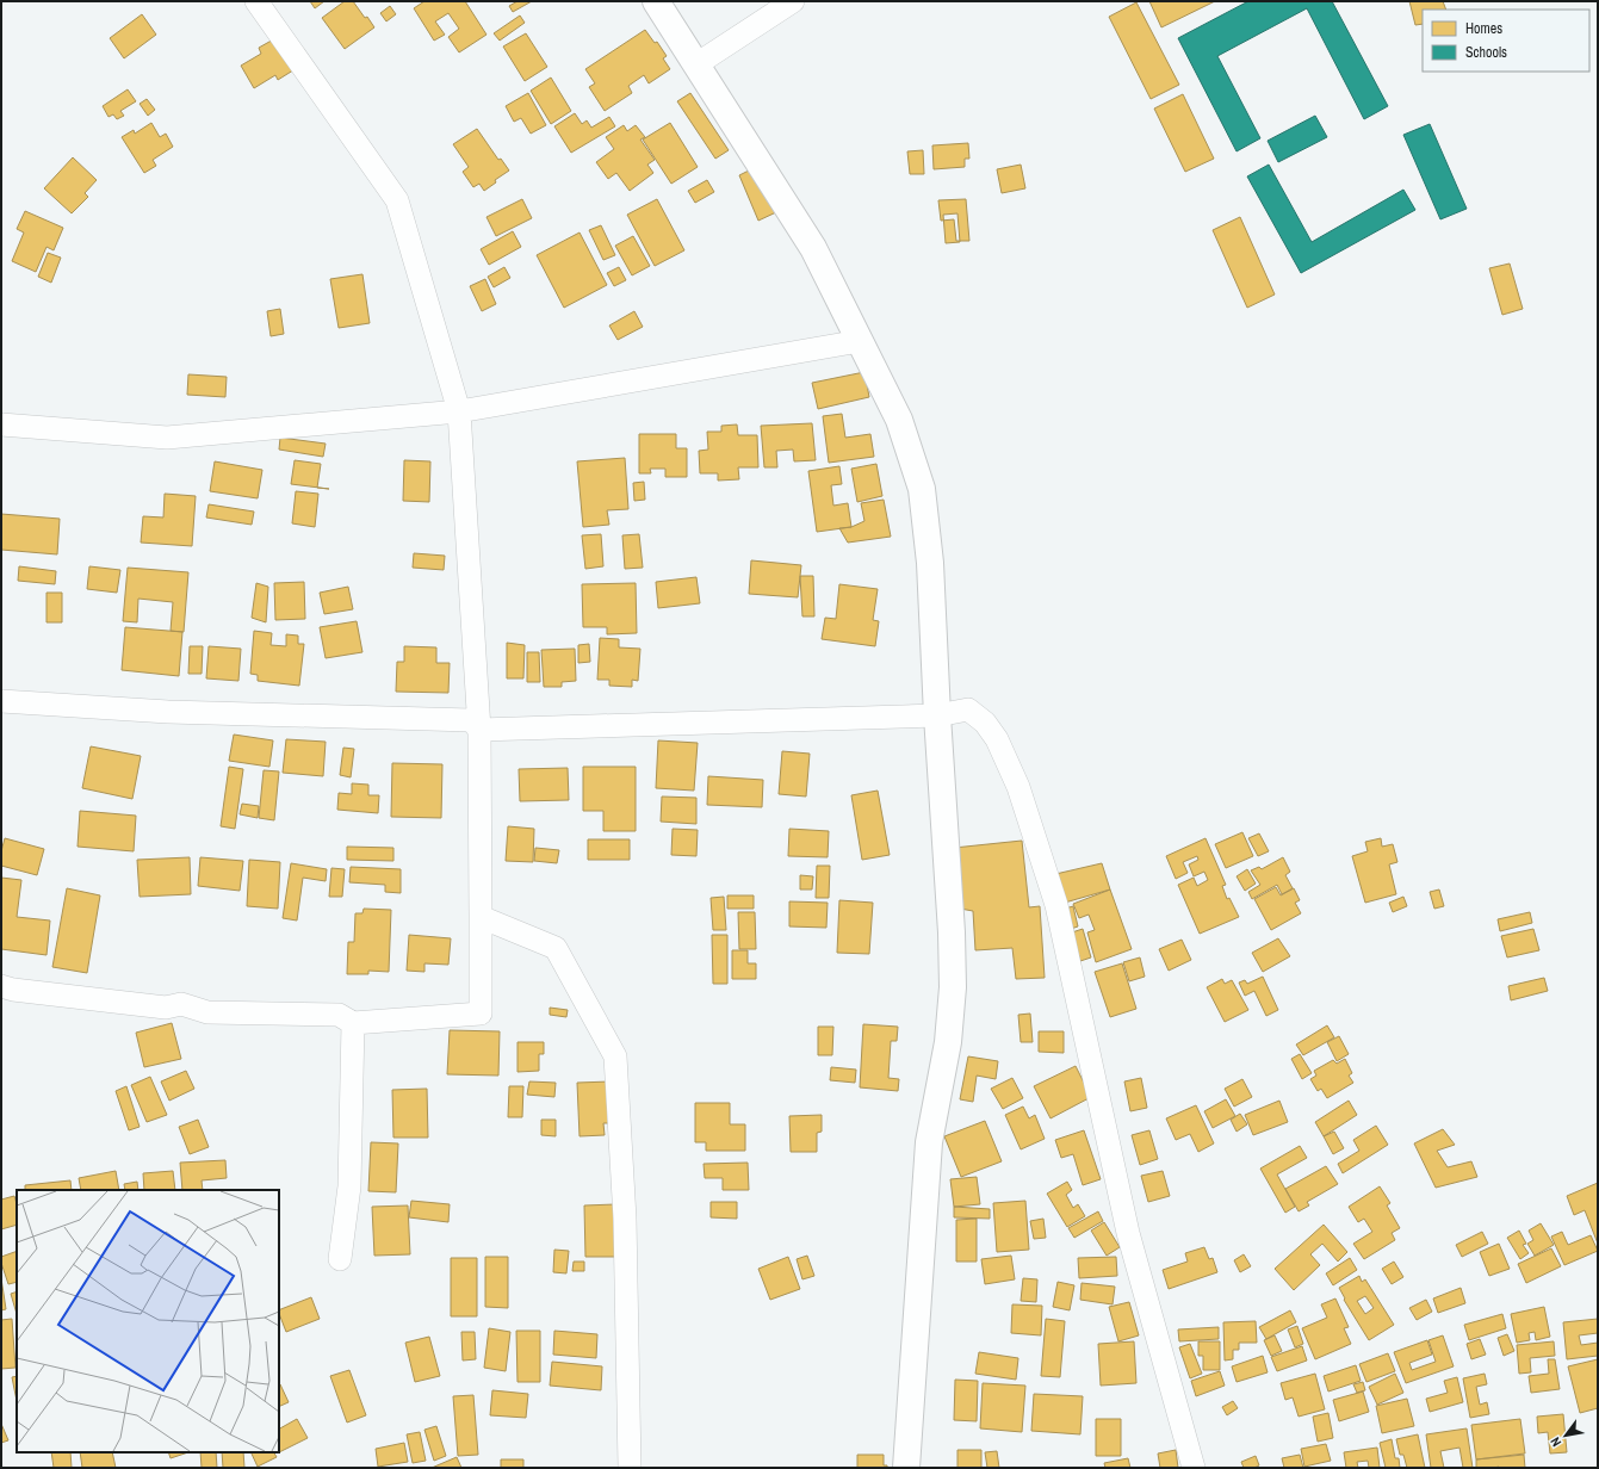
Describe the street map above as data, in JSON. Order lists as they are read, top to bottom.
{
  "legend": ["Homes", "Schools"],
  "north": "bottom left"
}
